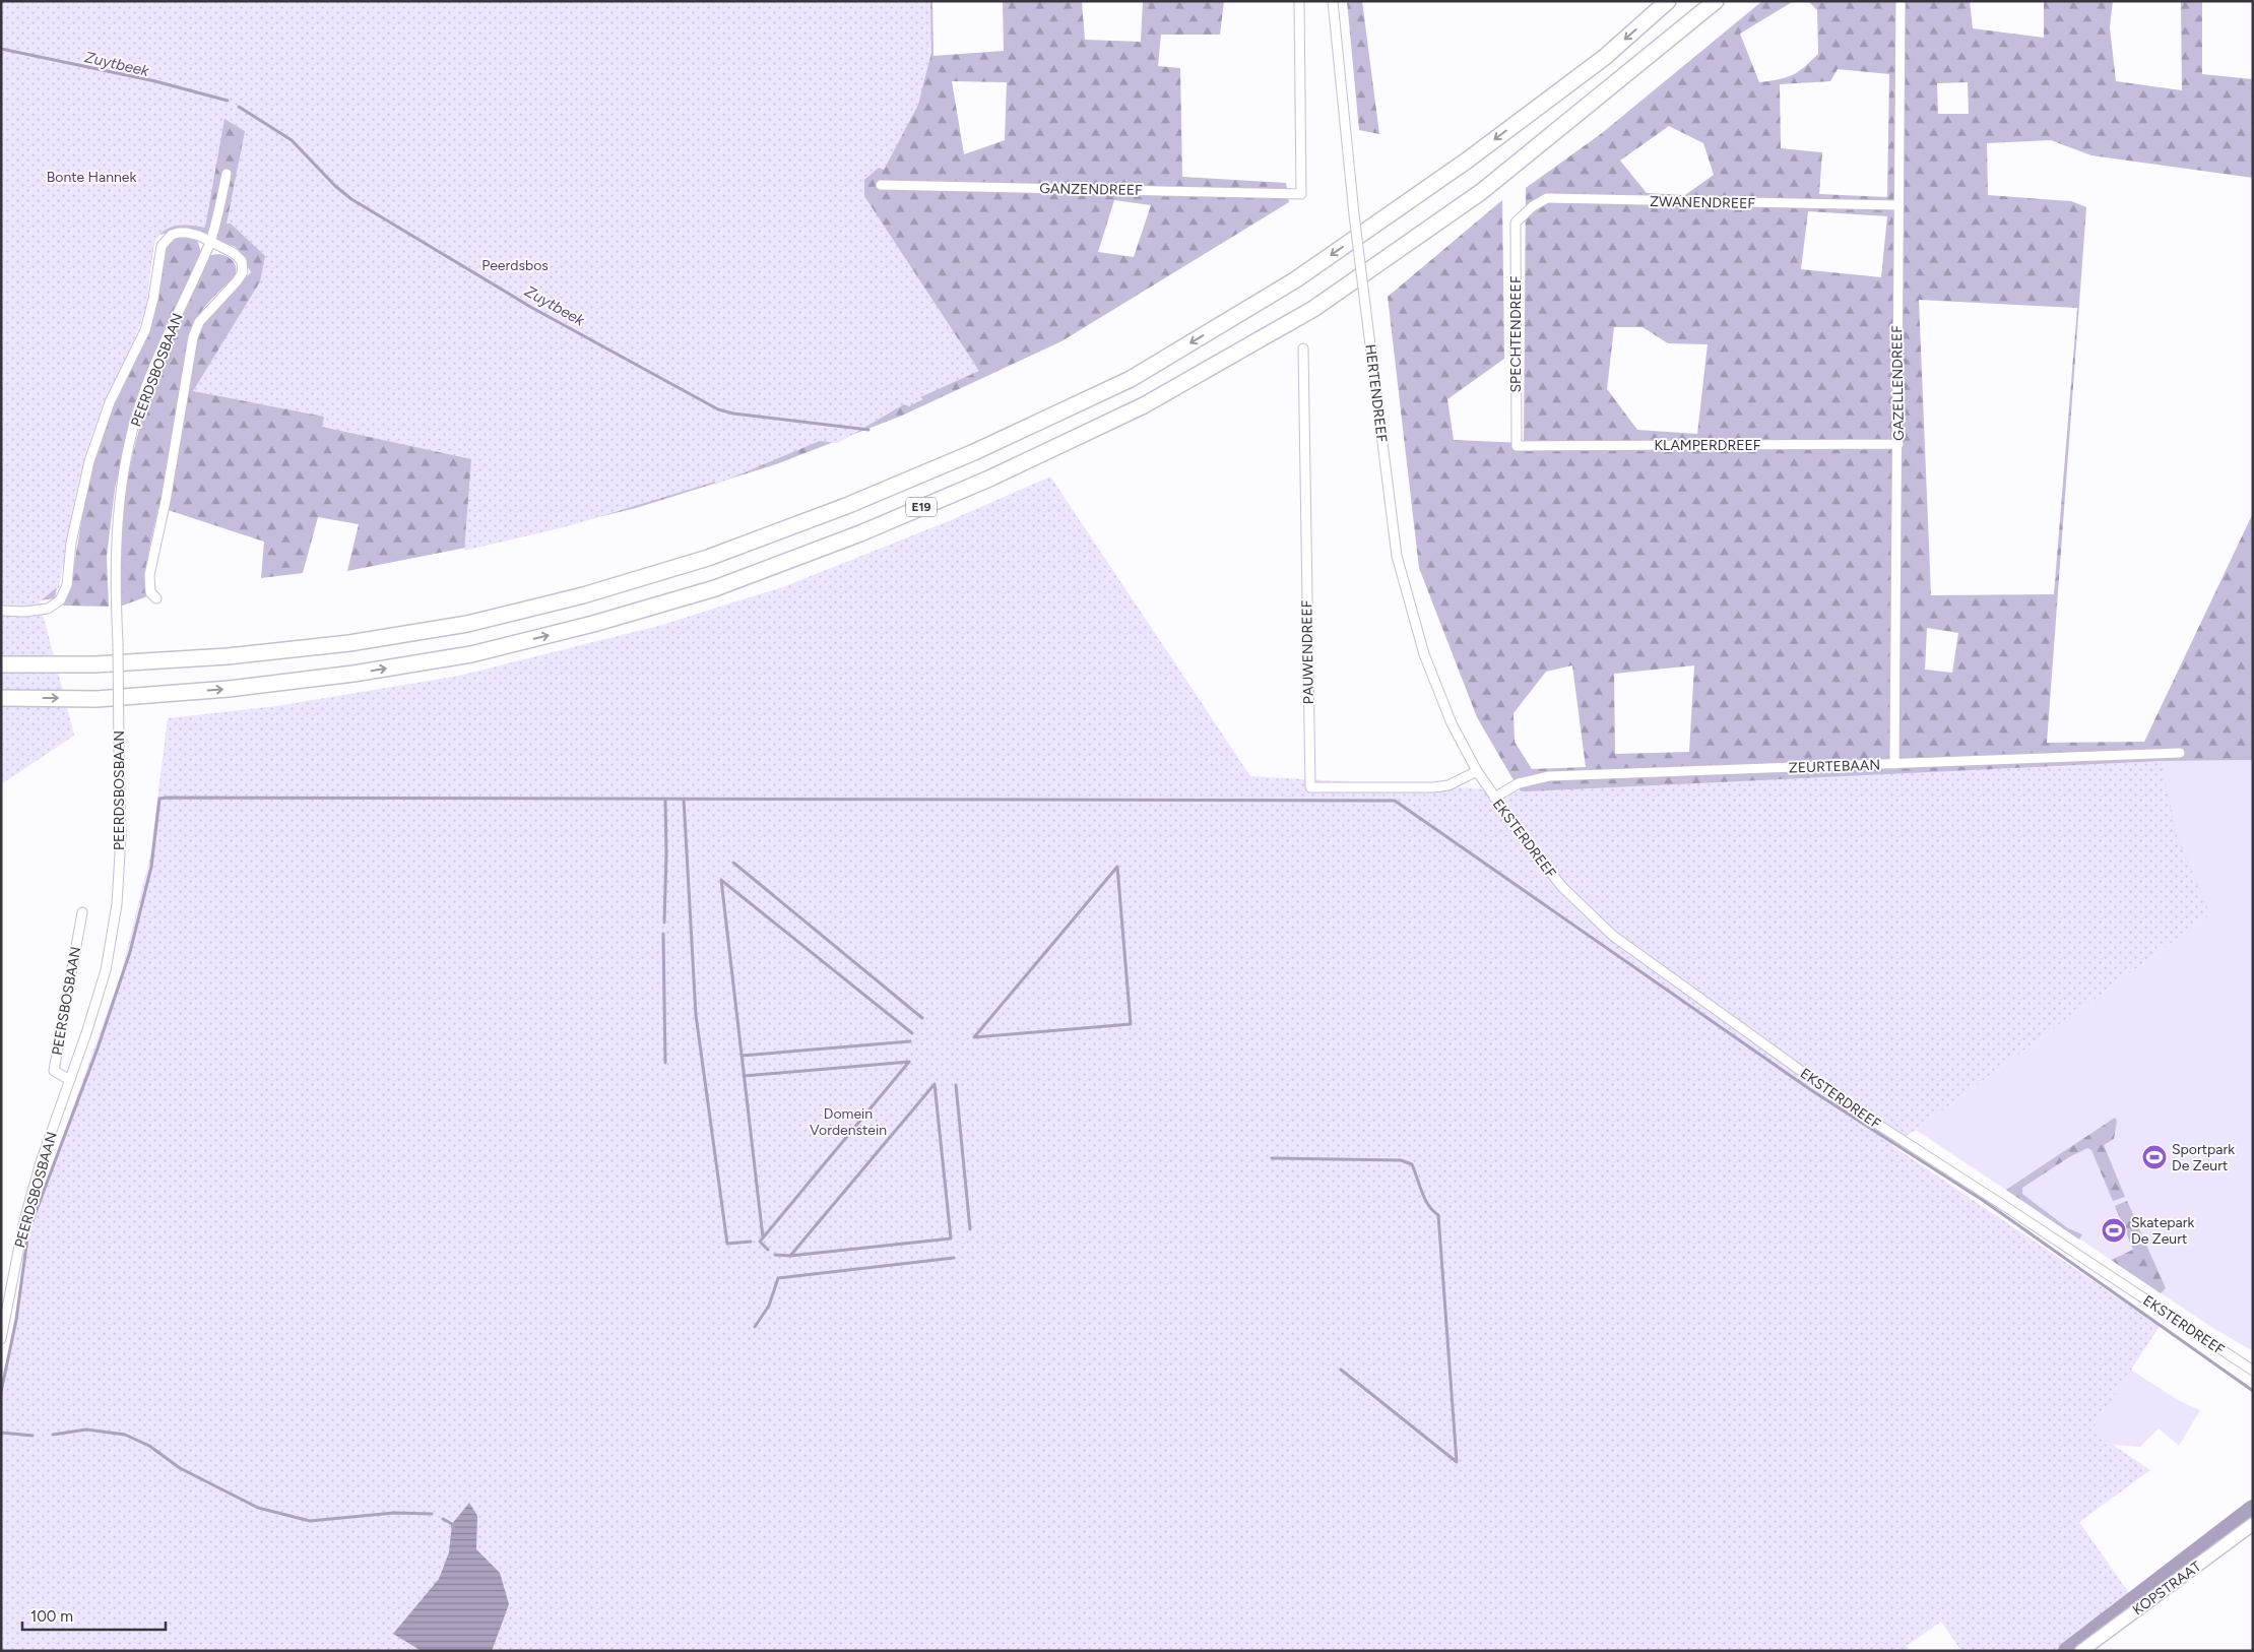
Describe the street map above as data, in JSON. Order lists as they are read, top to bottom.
{
  "streets": {
    "highway": ["E19"],
    "main road": ["KOPSTRAAT"],
    "street": [
      "GANZENDREEF",
      "ZWANENDREEF",
      "SPECHTENDREEF",
      "PEERDSBOSBAAN",
      "GAZELLENDREEF",
      "HERTENDREEF",
      "KLAMPERDREEF",
      "PAUWENDREEF",
      "ZEURTEBAAN",
      "EKSTERDREEF",
      "PEERSBOSBAAN"
    ]
  },
  "crossings": [
    ["ZWANENDREEF", "SPECHTENDREEF"],
    ["ZWANENDREEF", "GAZELLENDREEF"],
    ["SPECHTENDREEF", "KLAMPERDREEF"],
    ["PEERDSBOSBAAN", "PEERSBOSBAAN"],
    ["GAZELLENDREEF", "KLAMPERDREEF"],
    ["GAZELLENDREEF", "ZEURTEBAAN"],
    ["HERTENDREEF", "PAUWENDREEF"],
    ["HERTENDREEF", "EKSTERDREEF"],
    ["PAUWENDREEF", "EKSTERDREEF"],
    ["ZEURTEBAAN", "EKSTERDREEF"]
  ],
  "water": ["Zuytbeek"],
  "parks": ["Bonte Hannek", "Peerdsbos", "Domein Vordenstein"],
  "places": {
    "sports": ["Sportpark De Zeurt", "Skatepark De Zeurt"]
  },
  "scale_bar": "100 m"
}
